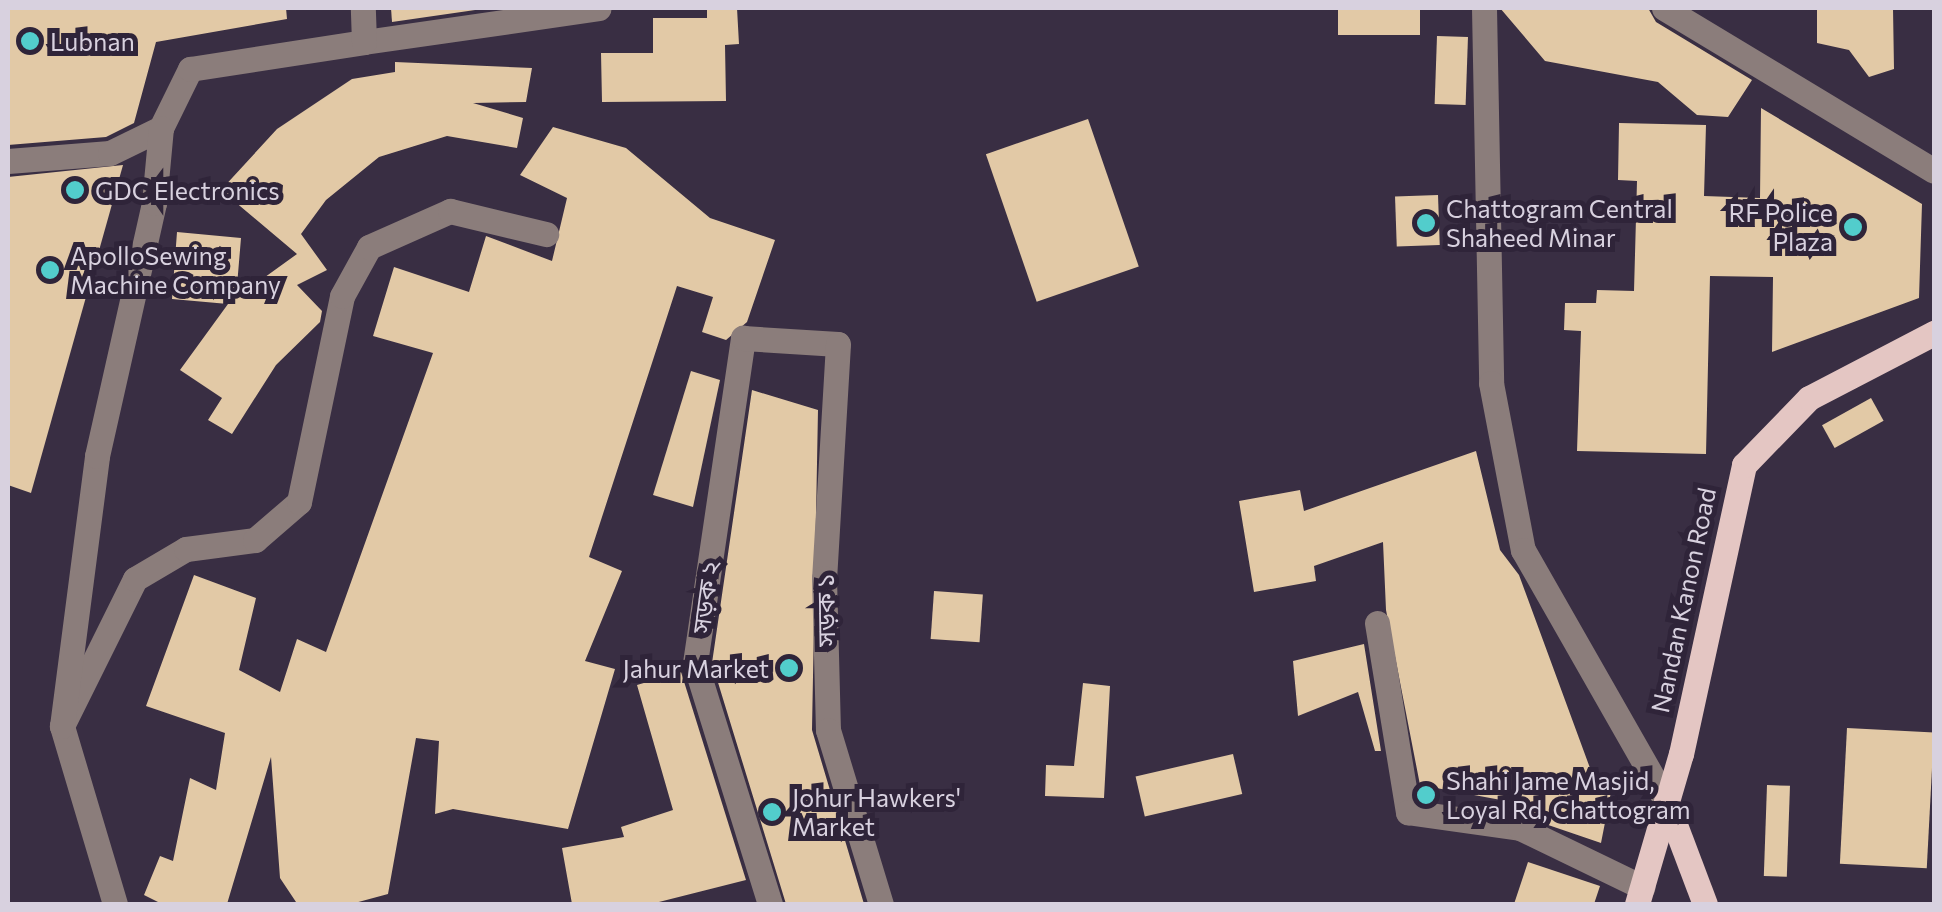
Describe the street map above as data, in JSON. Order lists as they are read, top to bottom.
{
  "streets": {
    "main road": ["Nandan Kanon Road"],
    "street": ["সড়ক ২", "সড়ক ১"]
  },
  "crossings": [
    ["সড়ক ২", "সড়ক ১"]
  ],
  "places": [
    "Lubnan",
    "GDC Electronics",
    "Chattogram Central Shaheed Minar",
    "RF Police Plaza",
    "ApolloSewing Machine Company",
    "Jahur Market",
    "Shahi Jame Masjid, Loyal Rd, Chattogram",
    "Johur Hawkers' Market"
  ]
}
